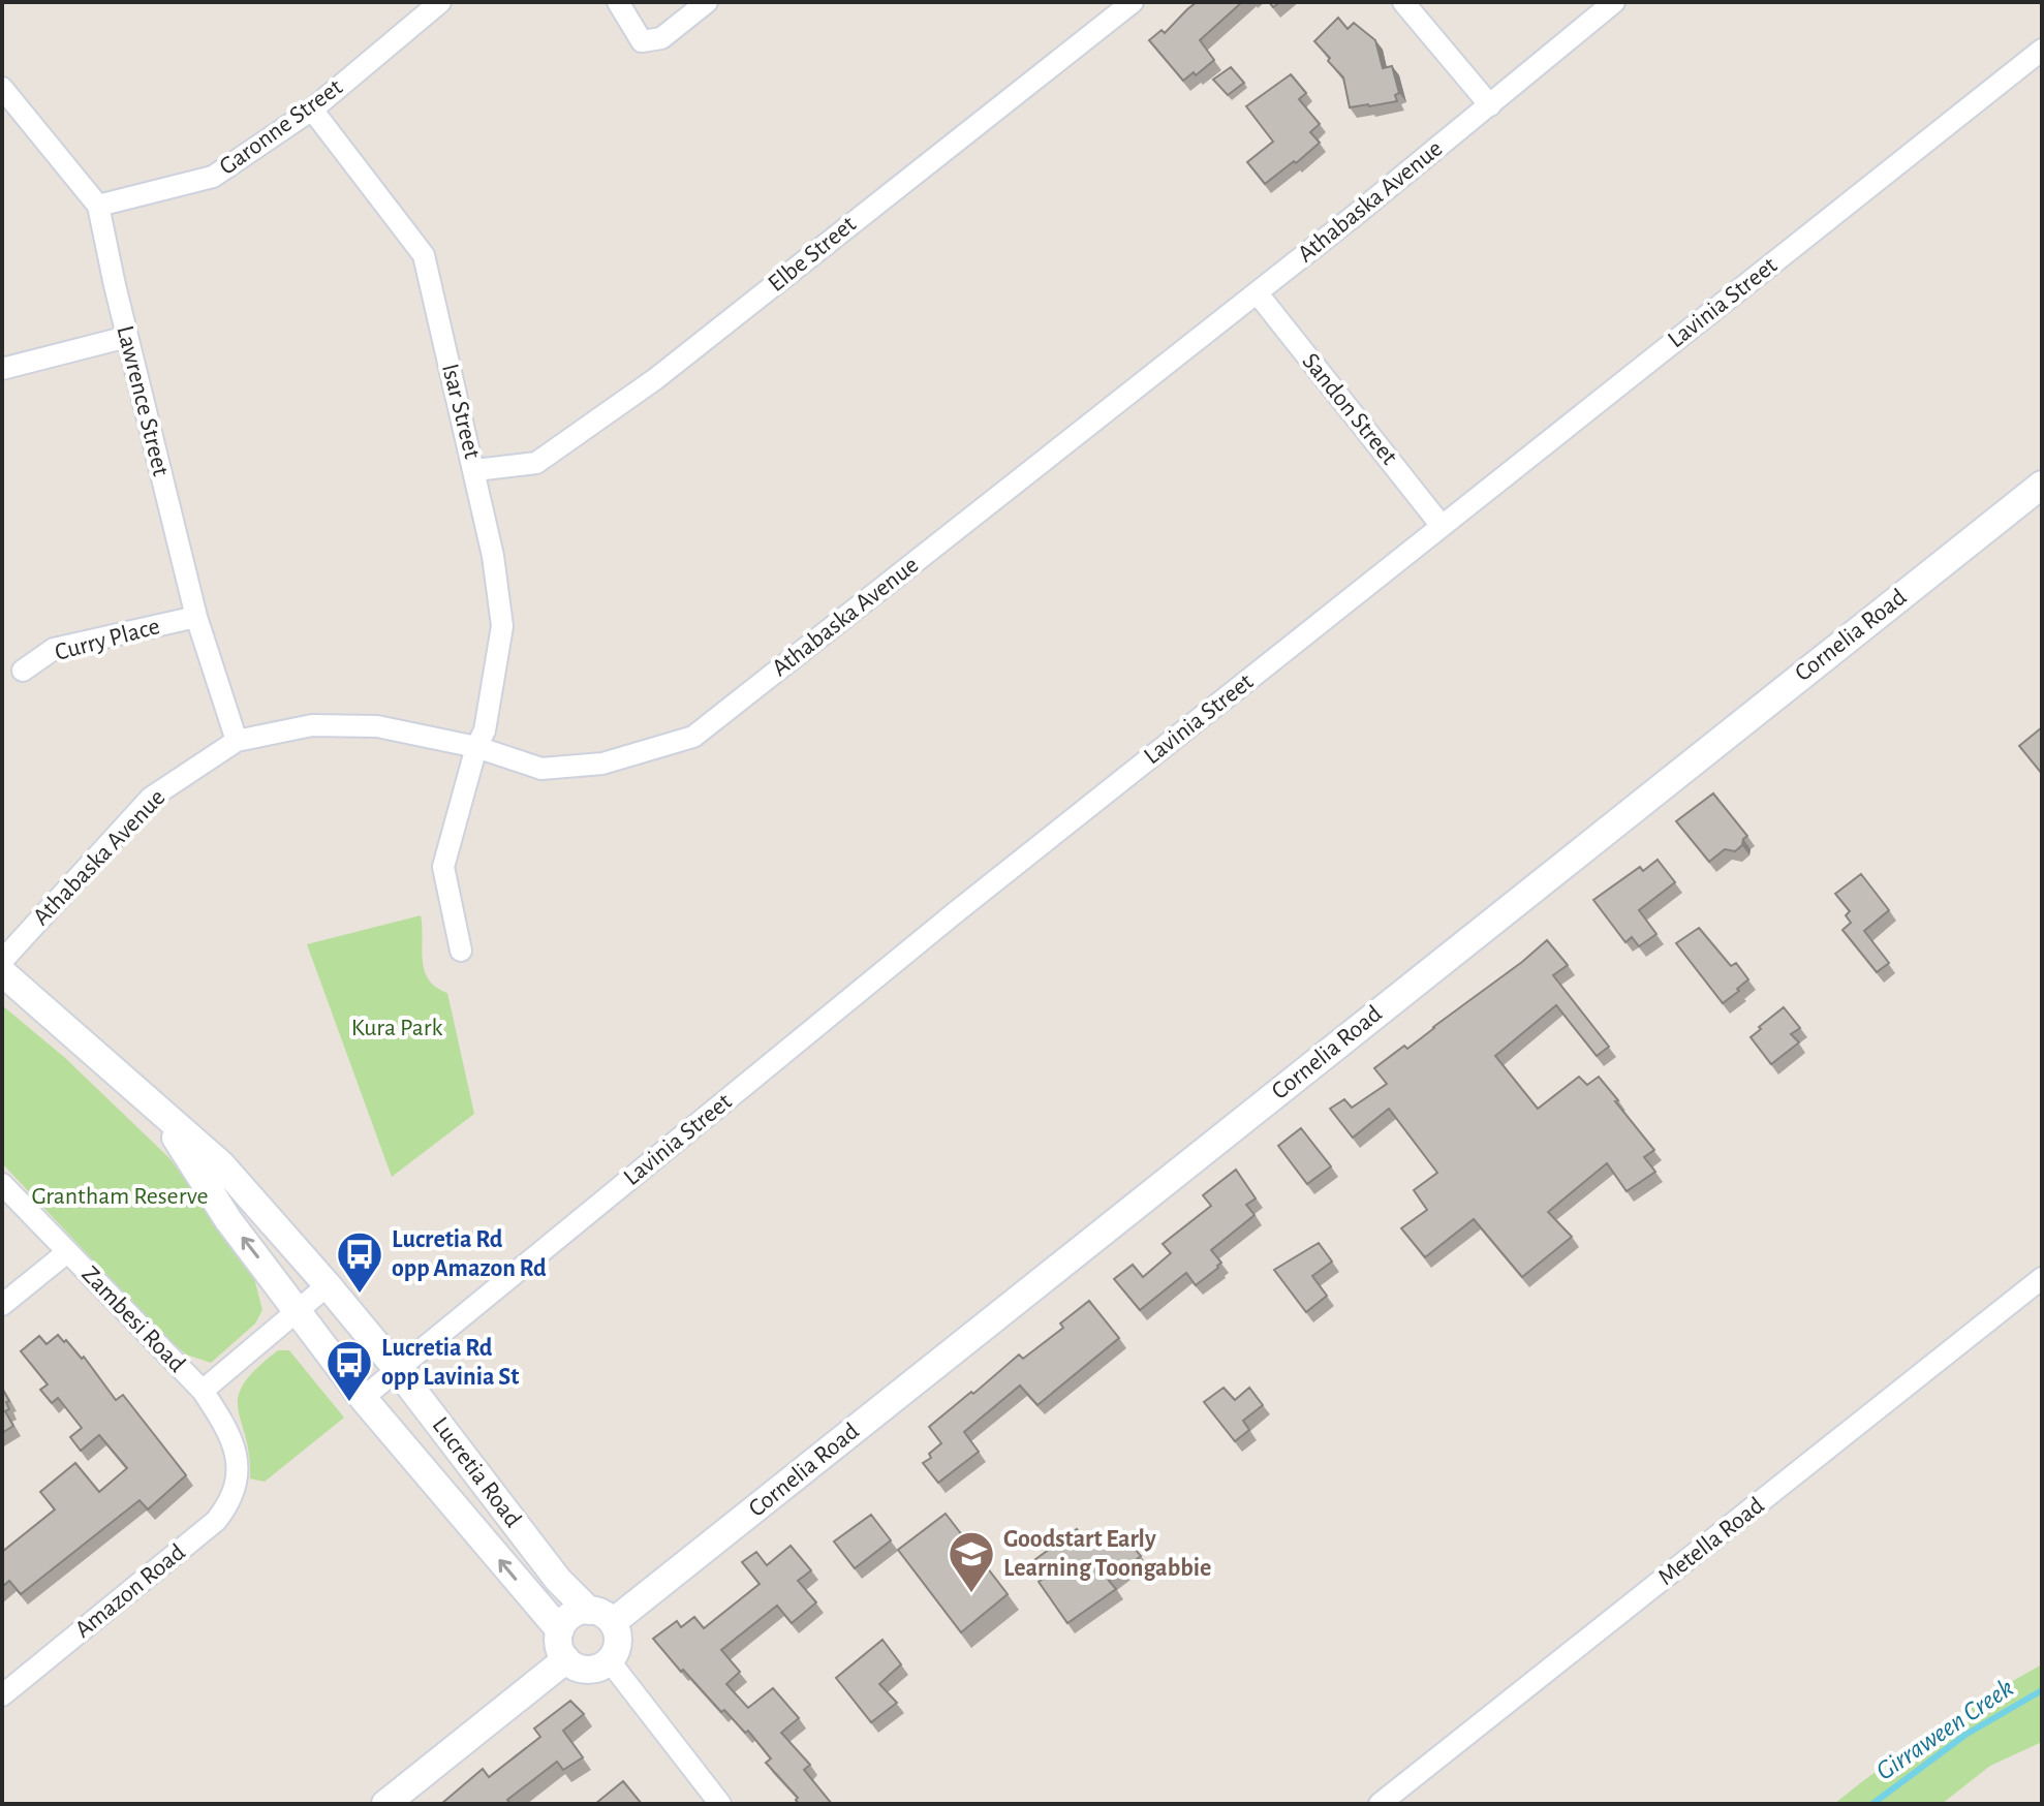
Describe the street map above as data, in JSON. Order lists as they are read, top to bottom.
{
  "streets": {
    "street": [
      "Garonne Street",
      "Athabaska Avenue",
      "Elbe Street",
      "Lavinia Street",
      "Lawrence Street",
      "Sandon Street",
      "Isar Street",
      "Cornelia Road",
      "Curry Place",
      "Zambesi Road",
      "Lucretia Road",
      "Metella Road",
      "Amazon Road"
    ]
  },
  "crossings": [
    ["Garonne Street", "Lawrence Street"],
    ["Garonne Street", "Isar Street"],
    ["Athabaska Avenue", "Lawrence Street"],
    ["Athabaska Avenue", "Sandon Street"],
    ["Athabaska Avenue", "Isar Street"],
    ["Elbe Street", "Isar Street"],
    ["Lavinia Street", "Sandon Street"],
    ["Lavinia Street", "Lucretia Road"],
    ["Lawrence Street", "Curry Place"],
    ["Cornelia Road", "Lucretia Road"],
    ["Zambesi Road", "Amazon Road"]
  ],
  "water": ["Girraween Creek"],
  "parks": ["Kura Park", "Grantham Reserve"],
  "places": {
    "bus stop": ["Lucretia Rd opp Amazon Rd", "Lucretia Rd opp Lavinia St"],
    "school or university": ["Goodstart Early Learning Toongabbie"]
  }
}
